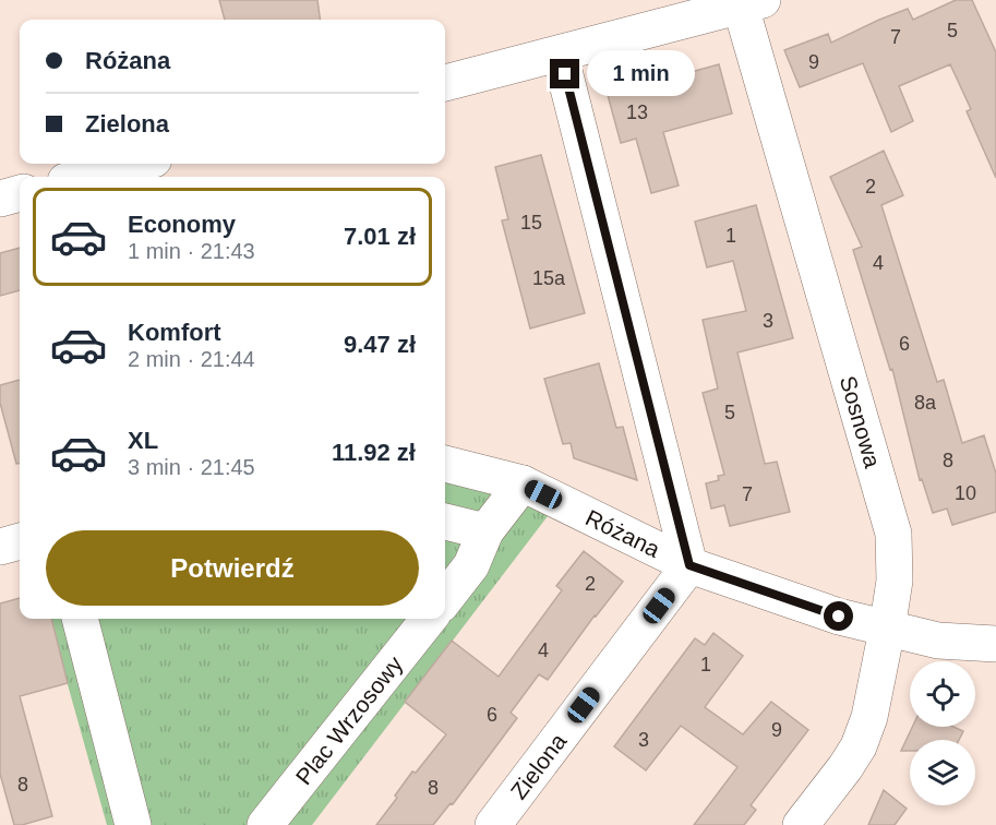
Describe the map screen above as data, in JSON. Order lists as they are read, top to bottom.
{
  "streets": {
    "street": [
      "Sosnowa",
      "Różana",
      "Plac Wrzosowy",
      "Zielona"
    ]
  },
  "crossings": [
    ["Sosnowa", "Różana"],
    ["Różana", "Zielona"]
  ],
  "house_numbers": [
    "5",
    "7",
    "9",
    "13",
    "2",
    "15",
    "1",
    "4",
    "15a",
    "3",
    "6",
    "8a",
    "5",
    "8",
    "10",
    "7",
    "2",
    "4",
    "1",
    "6",
    "9",
    "3",
    "8",
    "8"
  ],
  "page": {
    "banner": ["Różana", "Zielona"],
    "bubble": "1 min",
    "list": [
      {
        "name": "Economy",
        "note": "1 min · 21:43",
        "value": "7.01 zł"
      },
      {
        "name": "Komfort",
        "note": "2 min · 21:44",
        "value": "9.47 zł"
      },
      {
        "name": "XL",
        "note": "3 min · 21:45",
        "value": "11.92 zł"
      }
    ],
    "buttons": "Potwierdź"
  }
}
